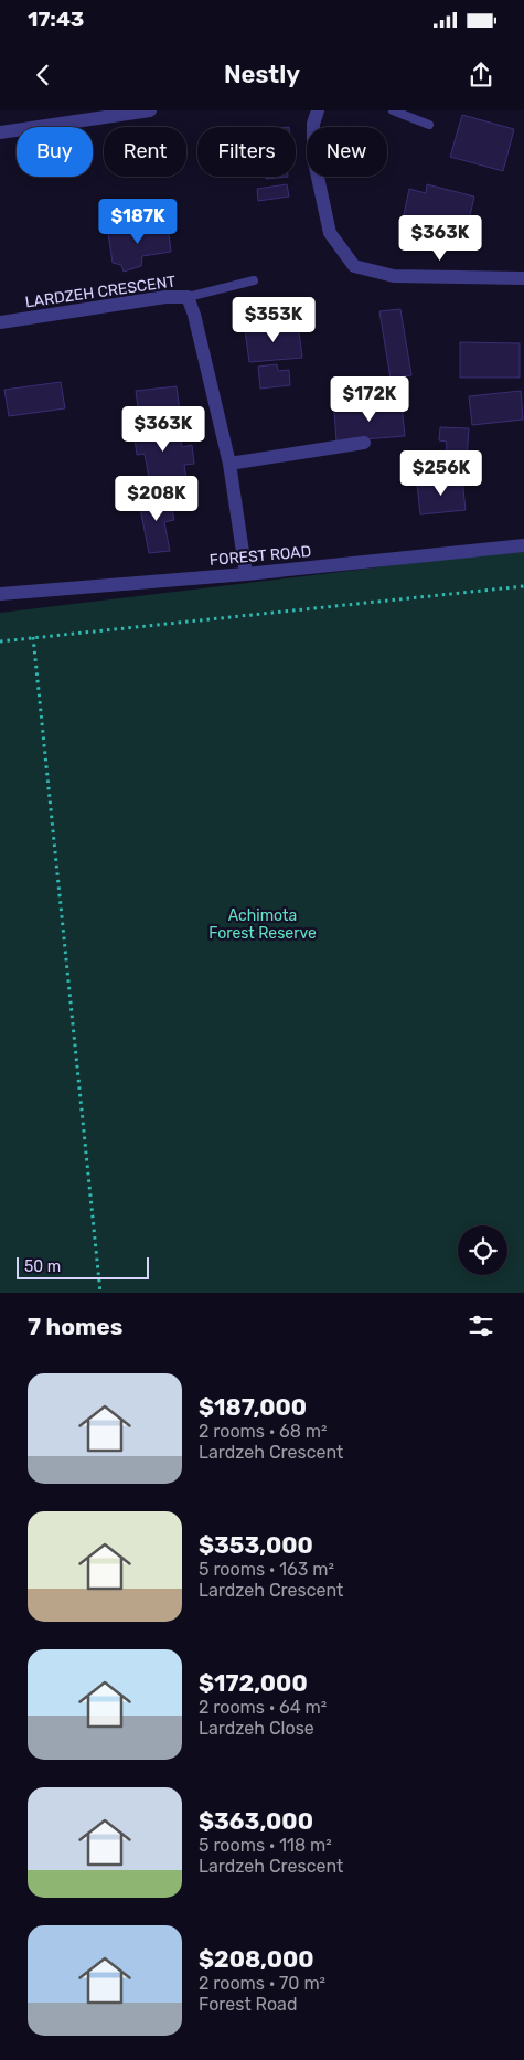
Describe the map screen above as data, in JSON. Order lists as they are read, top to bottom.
{
  "streets": {
    "street": ["LARDZEH CRESCENT", "FOREST ROAD"]
  },
  "crossings": [
    ["LARDZEH CRESCENT", "FOREST ROAD"]
  ],
  "parks": ["Achimota Forest Reserve"],
  "scale_bar": "50 m",
  "page": {
    "status": "17:43",
    "header": "Nestly",
    "chip": [
      "Buy",
      "Rent",
      "Filters",
      "New"
    ],
    "price": [
      "$187K",
      "$363K",
      "$353K",
      "$172K",
      "$363K",
      "$256K",
      "$208K"
    ],
    "scale": "50 m",
    "heading": "7 homes",
    "list": [
      {
        "name": "$187,000",
        "note": "2 rooms · 68 m² · Lardzeh Crescent"
      },
      {
        "name": "$353,000",
        "note": "5 rooms · 163 m² · Lardzeh Crescent"
      },
      {
        "name": "$172,000",
        "note": "2 rooms · 64 m² · Lardzeh Close"
      },
      {
        "name": "$363,000",
        "note": "5 rooms · 118 m² · Lardzeh Crescent"
      },
      {
        "name": "$208,000",
        "note": "2 rooms · 70 m² · Forest Road"
      }
    ]
  }
}
